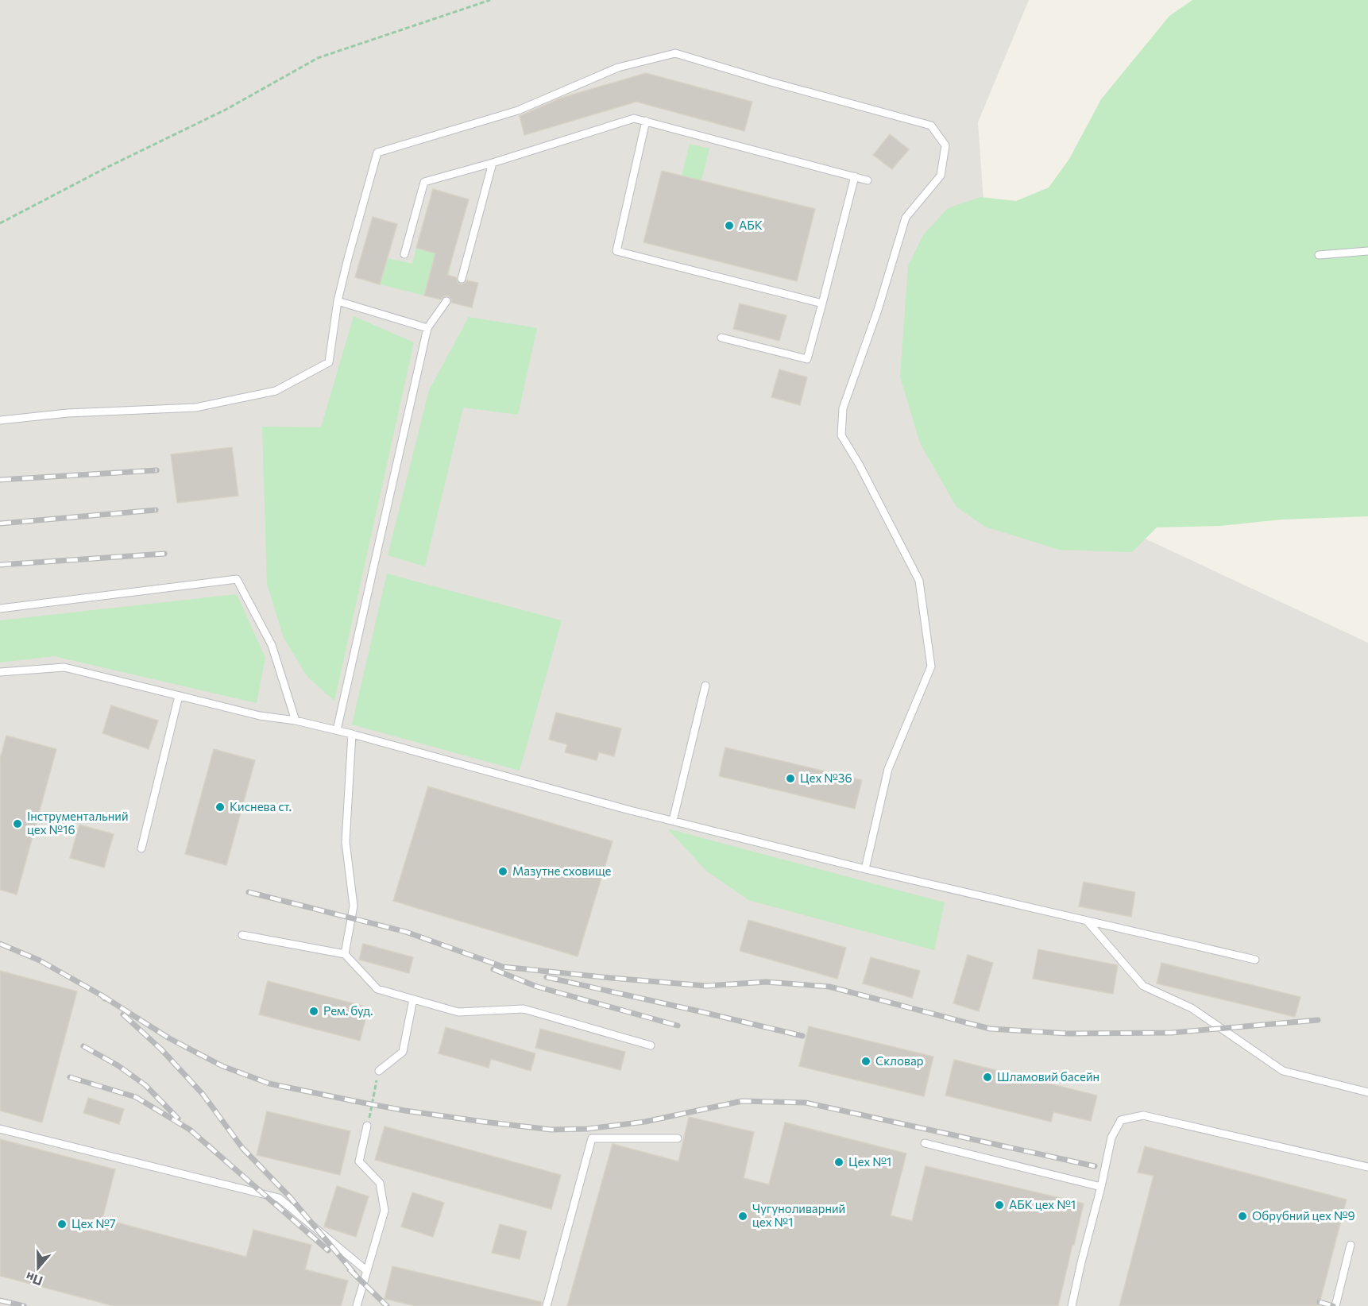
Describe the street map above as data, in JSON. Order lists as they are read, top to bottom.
{
  "places": [
    "АБК",
    "Цех №36",
    "Киснева ст.",
    "Інструментальний цех №16",
    "Мазутне сховище",
    "Рем. буд.",
    "Скловар",
    "Шламовий басейн",
    "Цех №1",
    "АБК цех №1",
    "Чугуноливарний цех №1",
    "Обрубний цех №9",
    "Цех №7"
  ],
  "north": "bottom"
}
